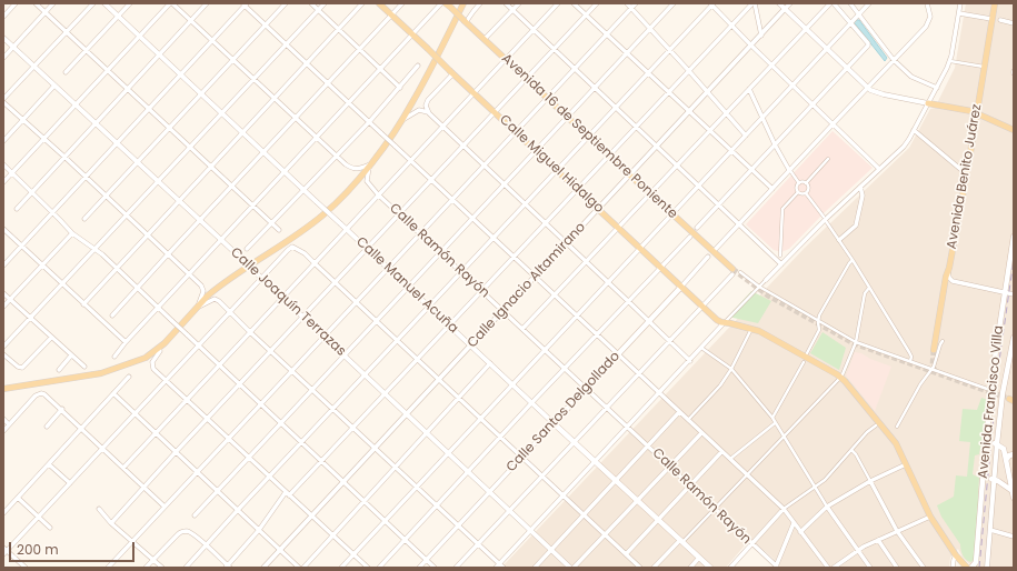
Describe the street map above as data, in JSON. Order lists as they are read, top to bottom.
{
  "streets": {
    "main road": [
      "Avenida 16 de Septiembre Poniente",
      "Calle Miguel Hidalgo",
      "Avenida Benito Juárez",
      "Calle Manuel Acuña",
      "Avenida Francisco Villa",
      "Calle Santos Delgollado"
    ],
    "street": ["Calle Ramón Rayón", "Calle Ignacio Altamirano", "Calle Joaquín Terrazas"]
  },
  "crossings": [
    ["Avenida 16 de Septiembre Poniente", "Calle Ignacio Altamirano"],
    ["Calle Miguel Hidalgo", "Calle Ignacio Altamirano"],
    ["Calle Miguel Hidalgo", "Calle Santos Delgollado"],
    ["Calle Ramón Rayón", "Calle Ignacio Altamirano"],
    ["Calle Ramón Rayón", "Calle Santos Delgollado"],
    ["Calle Manuel Acuña", "Calle Ignacio Altamirano"],
    ["Calle Manuel Acuña", "Calle Santos Delgollado"],
    ["Calle Ignacio Altamirano", "Calle Joaquín Terrazas"],
    ["Calle Joaquín Terrazas", "Calle Santos Delgollado"]
  ],
  "scale_bar": "200 m"
}
